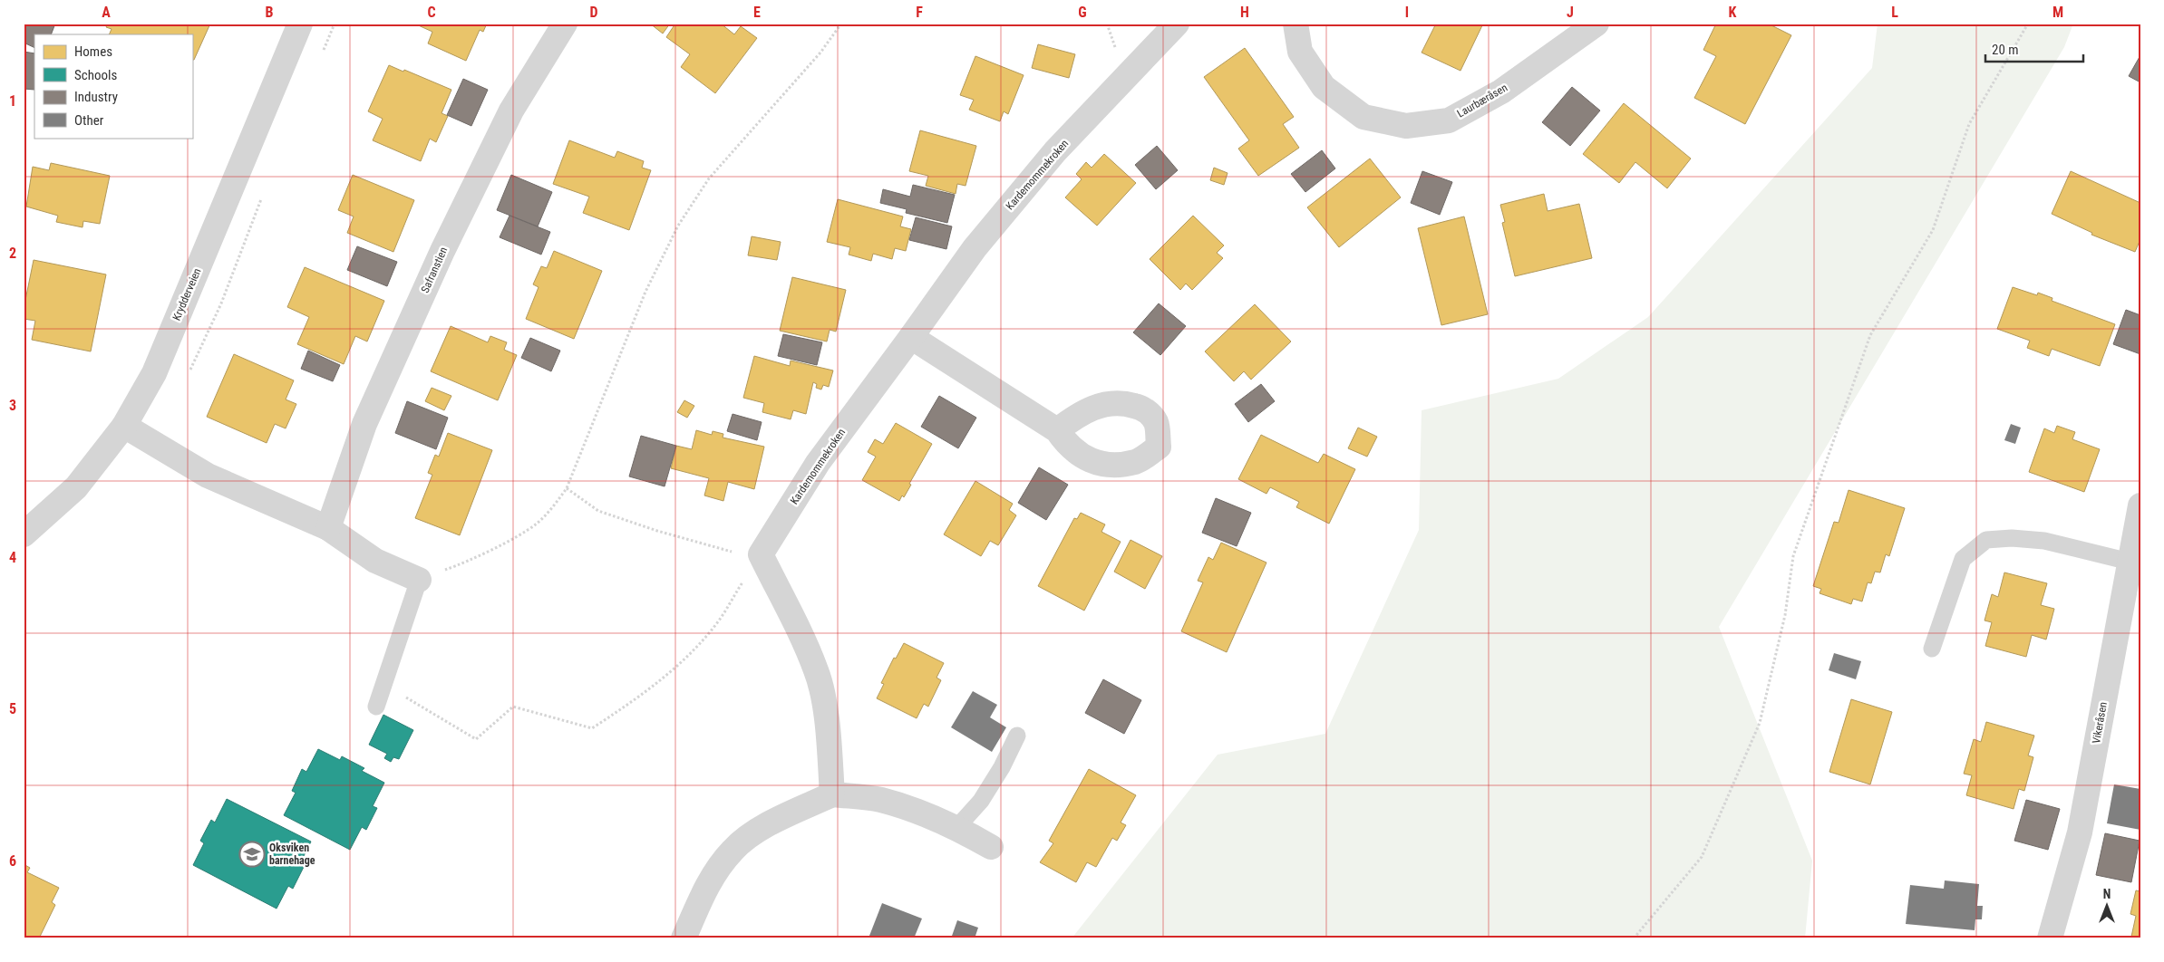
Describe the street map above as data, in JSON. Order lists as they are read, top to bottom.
{
  "streets": {
    "street": [
      "Laurbæråsen",
      "Kardemommekroken",
      "Safranstien",
      "Krydderveien",
      "Vikeråsen"
    ]
  },
  "places": {
    "school or university": ["Oksviken barnehage"]
  },
  "legend": [
    "Homes",
    "Schools",
    "Industry",
    "Other"
  ],
  "scale_bar": "20 m",
  "north": "top",
  "grid": {
    "columns": [
      "A",
      "B",
      "C",
      "D",
      "E",
      "F",
      "G",
      "H",
      "I",
      "J",
      "K",
      "L",
      "M"
    ],
    "rows": [
      "1",
      "2",
      "3",
      "4",
      "5",
      "6"
    ]
  }
}
